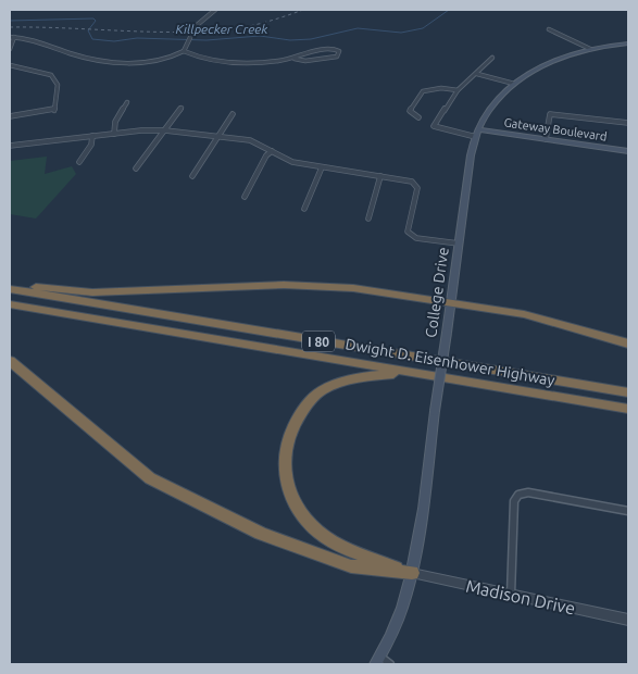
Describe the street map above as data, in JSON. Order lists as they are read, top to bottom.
{
  "streets": {
    "highway": ["I 80", "Dwight D. Eisenhower Highway"],
    "main road": ["Gateway Boulevard", "College Drive"],
    "street": ["Madison Drive"]
  },
  "crossings": [
    ["Gateway Boulevard", "College Drive"],
    ["College Drive", "I 80"],
    ["College Drive", "Madison Drive"],
    ["I 80", "Dwight D. Eisenhower Highway"],
    ["I 80", "Madison Drive"]
  ],
  "water": ["Killpecker Creek"]
}
